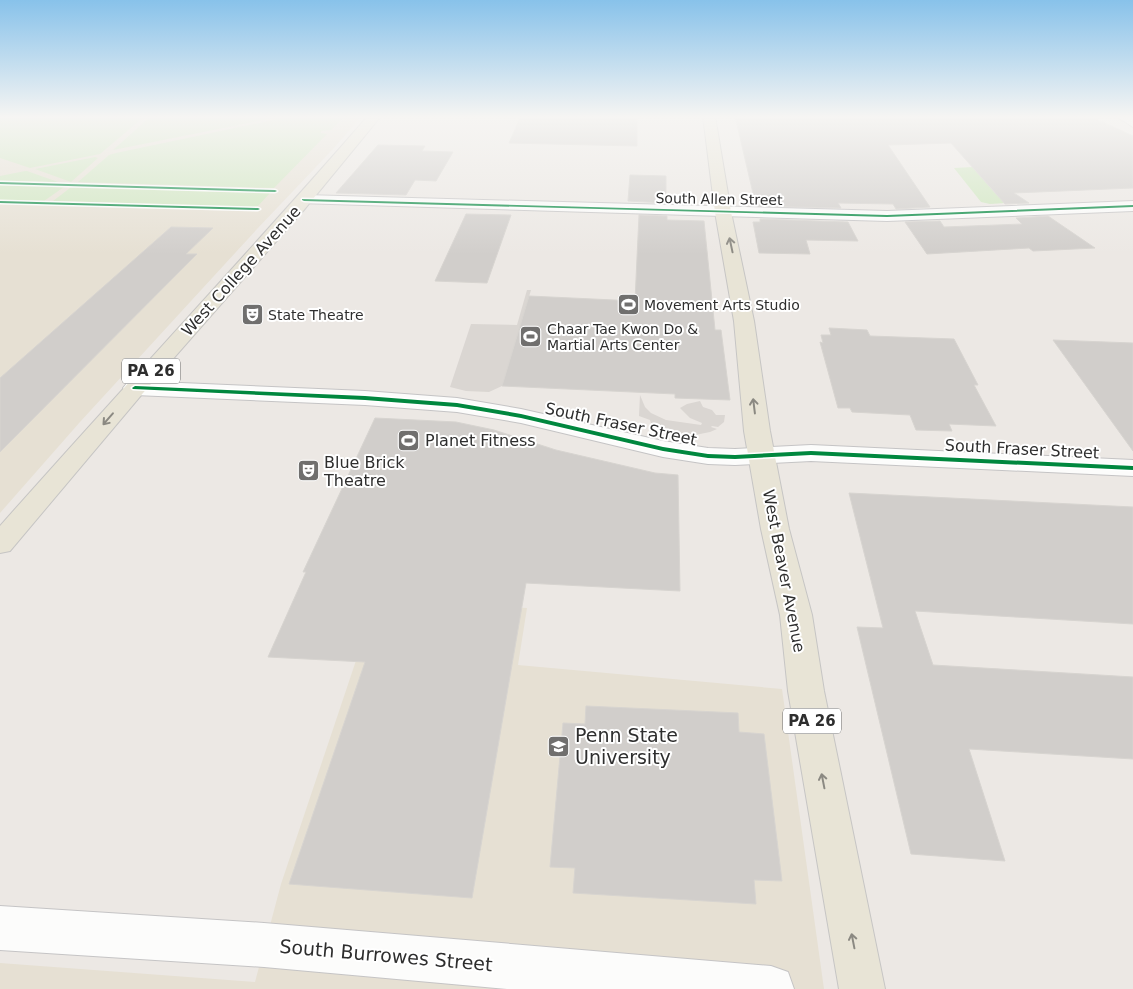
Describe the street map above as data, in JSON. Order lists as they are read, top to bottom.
{
  "streets": {
    "main road": ["West College Avenue", "PA 26", "West Beaver Avenue"],
    "street": ["South Allen Street", "South Fraser Street", "South Burrowes Street"]
  },
  "crossings": [
    ["South Allen Street", "West College Avenue"],
    ["South Allen Street", "PA 26"],
    ["South Allen Street", "West Beaver Avenue"],
    ["West College Avenue", "PA 26"],
    ["West College Avenue", "South Fraser Street"],
    ["PA 26", "West Beaver Avenue"],
    ["South Fraser Street", "West Beaver Avenue"]
  ],
  "one_way": ["West College Avenue", "West Beaver Avenue"],
  "places": {
    "sports": ["Movement Arts Studio", "Chaar Tae Kwon Do & Martial Arts Center", "Planet Fitness"],
    "theatre": ["State Theatre", "Blue Brick Theatre"],
    "school or university": ["Penn State University"]
  }
}
